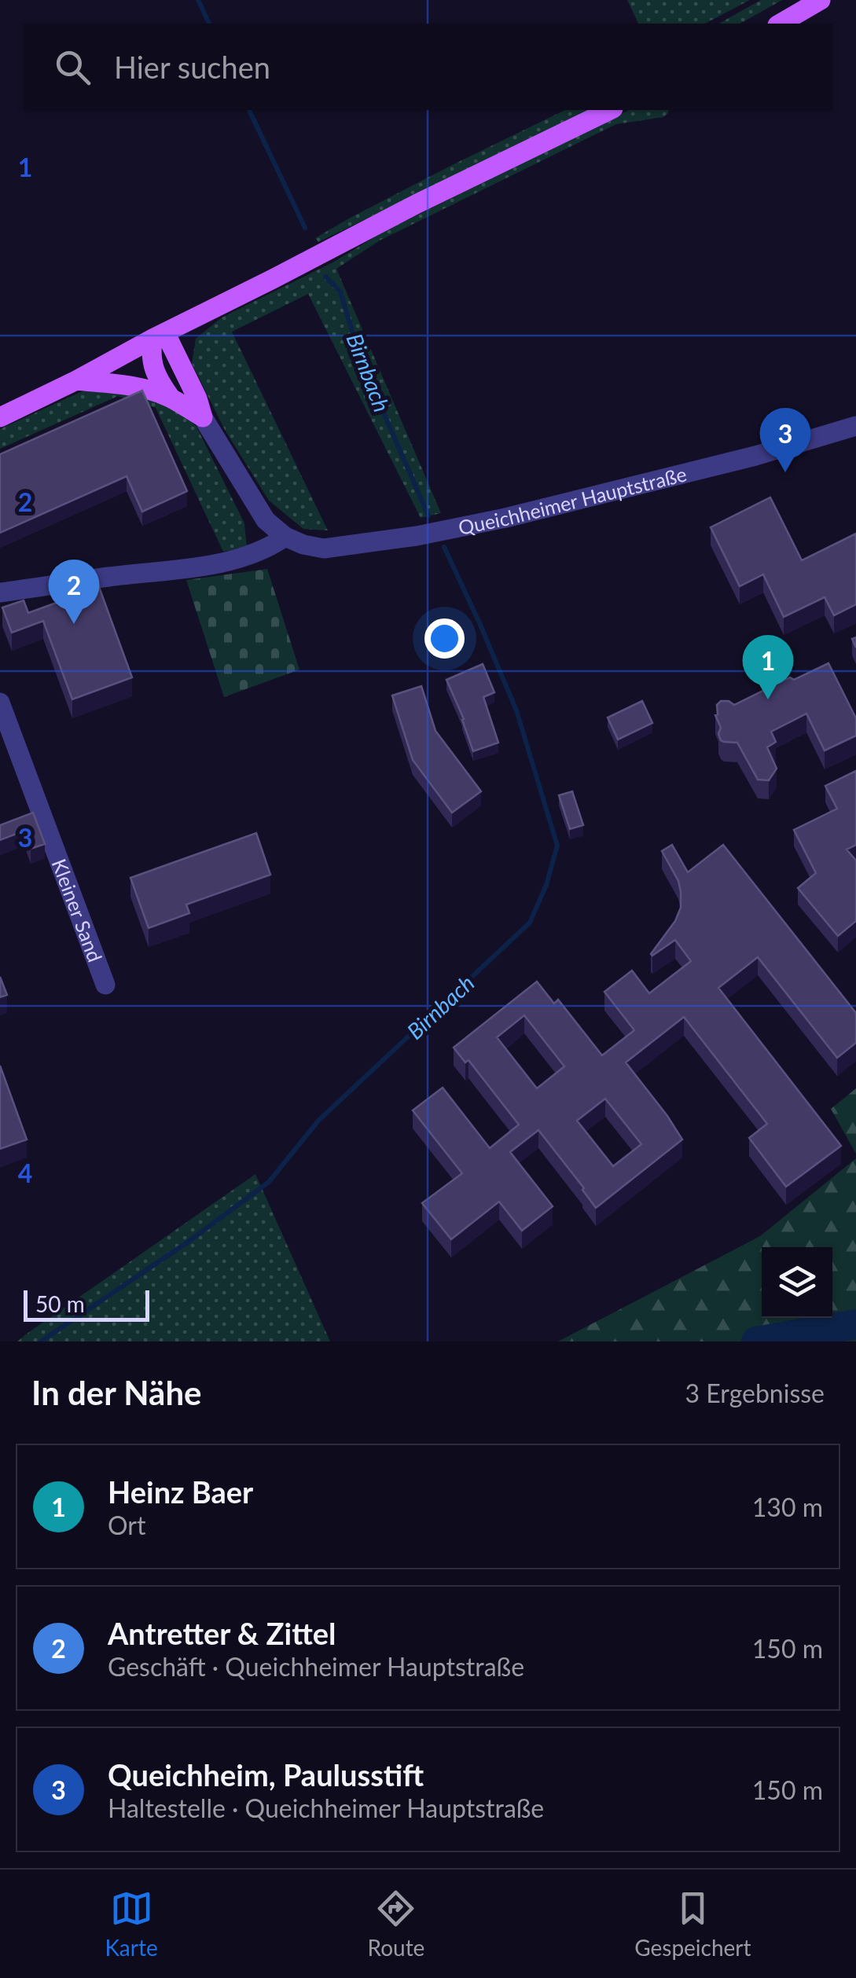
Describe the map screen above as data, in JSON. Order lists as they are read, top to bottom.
{
  "streets": {
    "street": ["Queichheimer Hauptstraße", "Kleiner Sand"]
  },
  "water": ["Birnbach"],
  "scale_bar": "50 m",
  "page": {
    "search": "Hier suchen",
    "pins": ["3", "2", "1"],
    "scale": "50 m",
    "heading": ["In der Nähe", "3 Ergebnisse"],
    "list": [
      {
        "mark": "1",
        "name": "Heinz Baer",
        "note": "Ort",
        "value": "130 m"
      },
      {
        "mark": "2",
        "name": "Antretter & Zittel",
        "note": "Geschäft · Queichheimer Hauptstraße",
        "value": "150 m"
      },
      {
        "mark": "3",
        "name": "Queichheim, Paulusstift",
        "note": "Haltestelle · Queichheimer Hauptstraße",
        "value": "150 m"
      }
    ],
    "nav": ["Karte", "Route", "Gespeichert"]
  },
  "grid": {
    "rows": [
      "1",
      "2",
      "3",
      "4"
    ]
  }
}
